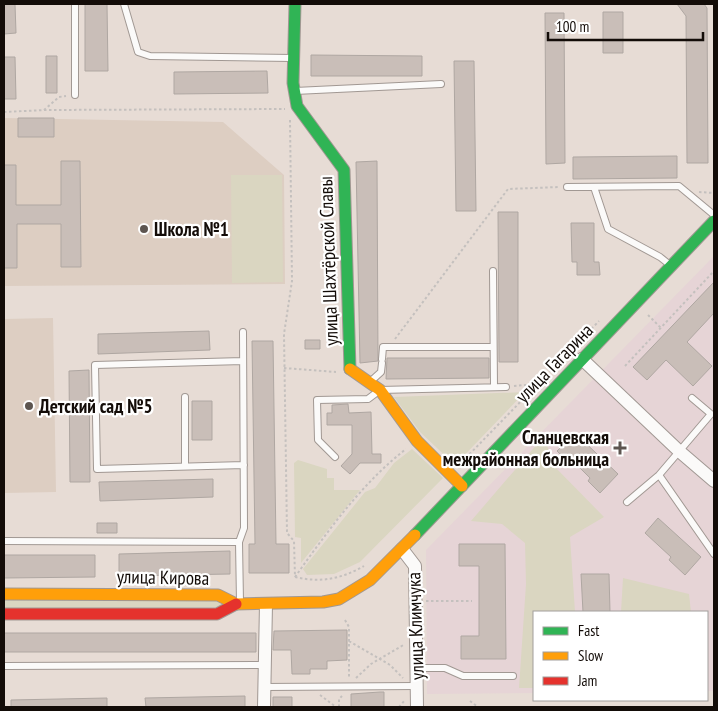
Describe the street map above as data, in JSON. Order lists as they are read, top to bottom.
{
  "streets": {
    "main road": ["улица Шахтёрской Славы", "улица Гагарина", "улица Кирова"],
    "street": ["улица Климчука"]
  },
  "crossings": [
    ["улица Шахтёрской Славы", "улица Гагарина"],
    ["улица Гагарина", "улица Кирова"],
    ["улица Гагарина", "улица Климчука"]
  ],
  "places": {
    "other": ["Школа №1", "Детский сад №5"],
    "health": ["Сланцевская межрайонная больница"]
  },
  "legend": ["Fast", "Slow", "Jam"],
  "scale_bar": "100 m"
}
